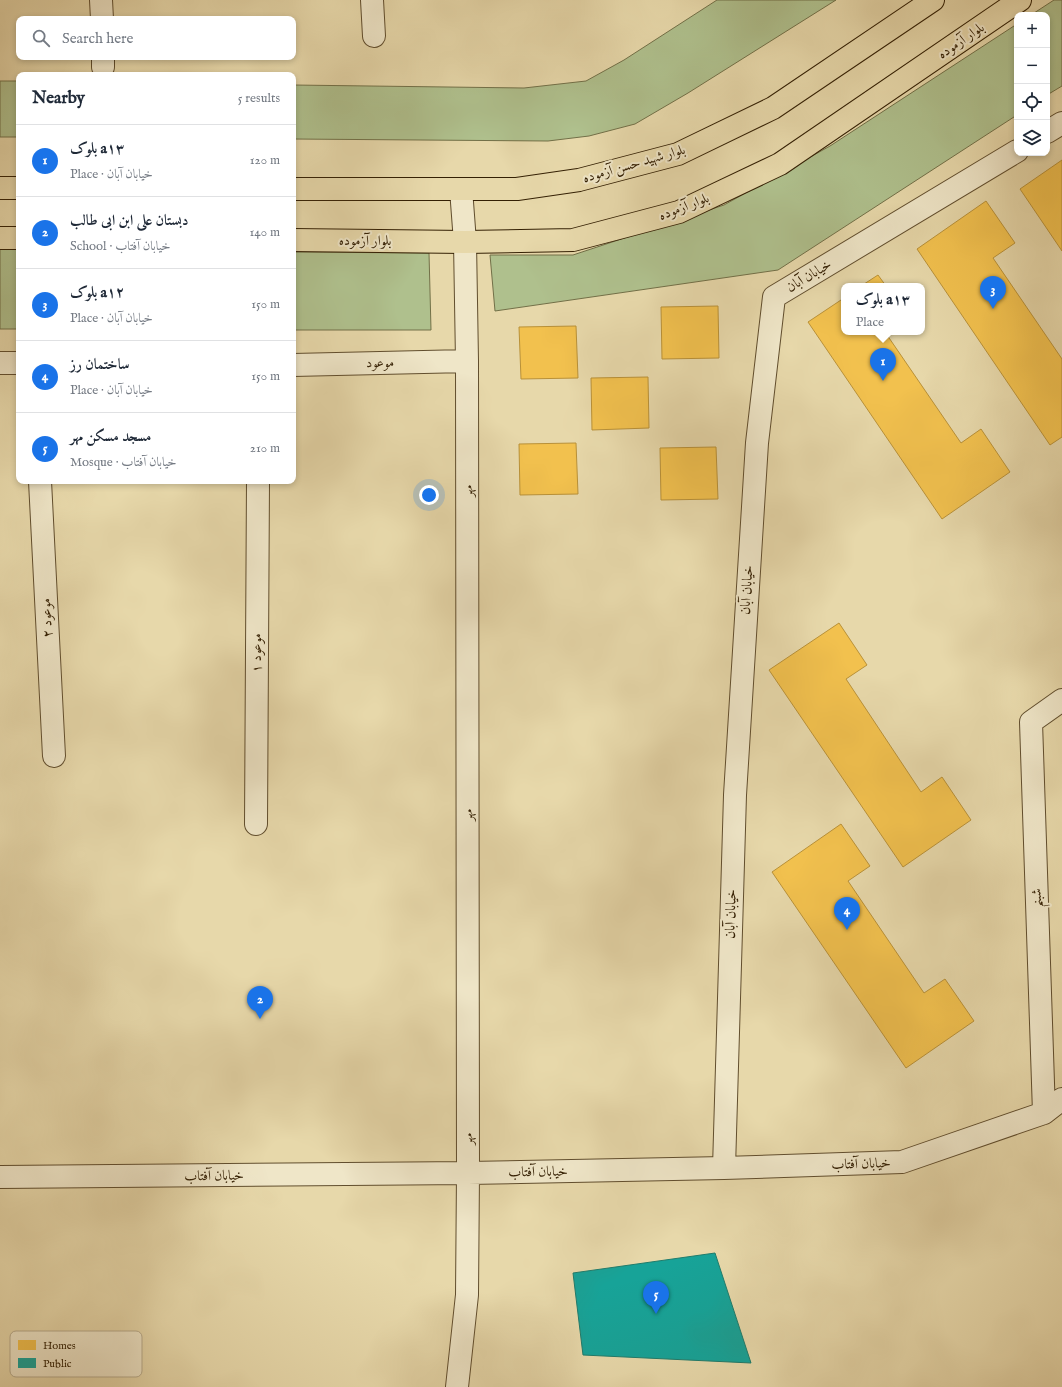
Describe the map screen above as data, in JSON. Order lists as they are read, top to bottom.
{
  "streets": {
    "main road": ["بلوار آزموده", "بلوار شهید حسن آزموده"],
    "street": [
      "خیابان آبان",
      "موعود",
      "مهر",
      "موعود ۲",
      "موعود ۱",
      "شبنم",
      "خیابان آفتاب"
    ]
  },
  "crossings": [
    ["بلوار آزموده", "مهر"],
    ["بلوار شهید حسن آزموده", "مهر"],
    ["خیابان آبان", "خیابان آفتاب"],
    ["موعود", "مهر"],
    ["مهر", "خیابان آفتاب"],
    ["شبنم", "خیابان آفتاب"]
  ],
  "legend": ["Homes", "Public"],
  "page": {
    "map_buttons": ["+", "−"],
    "search": "Search here",
    "heading": ["Nearby", "5 results"],
    "list": [
      {
        "mark": "1",
        "name": "بلوک a۱۳",
        "note": "Place · خیابان آبان",
        "value": "120 m"
      },
      {
        "mark": "2",
        "name": "دبستان علی ابن ابی طالب",
        "note": "School · خیابان آفتاب",
        "value": "140 m"
      },
      {
        "mark": "3",
        "name": "بلوک a۱۲",
        "note": "Place · خیابان آبان",
        "value": "150 m"
      },
      {
        "mark": "4",
        "name": "ساختمان رز",
        "note": "Place · خیابان آبان",
        "value": "150 m"
      },
      {
        "mark": "5",
        "name": "مسجد مسکن مهر",
        "note": "Mosque · خیابان آفتاب",
        "value": "210 m"
      }
    ],
    "pins": [
      "3",
      "1",
      "4",
      "2",
      "5"
    ],
    "popup": ["بلوک a۱۳", "Place"]
  }
}
